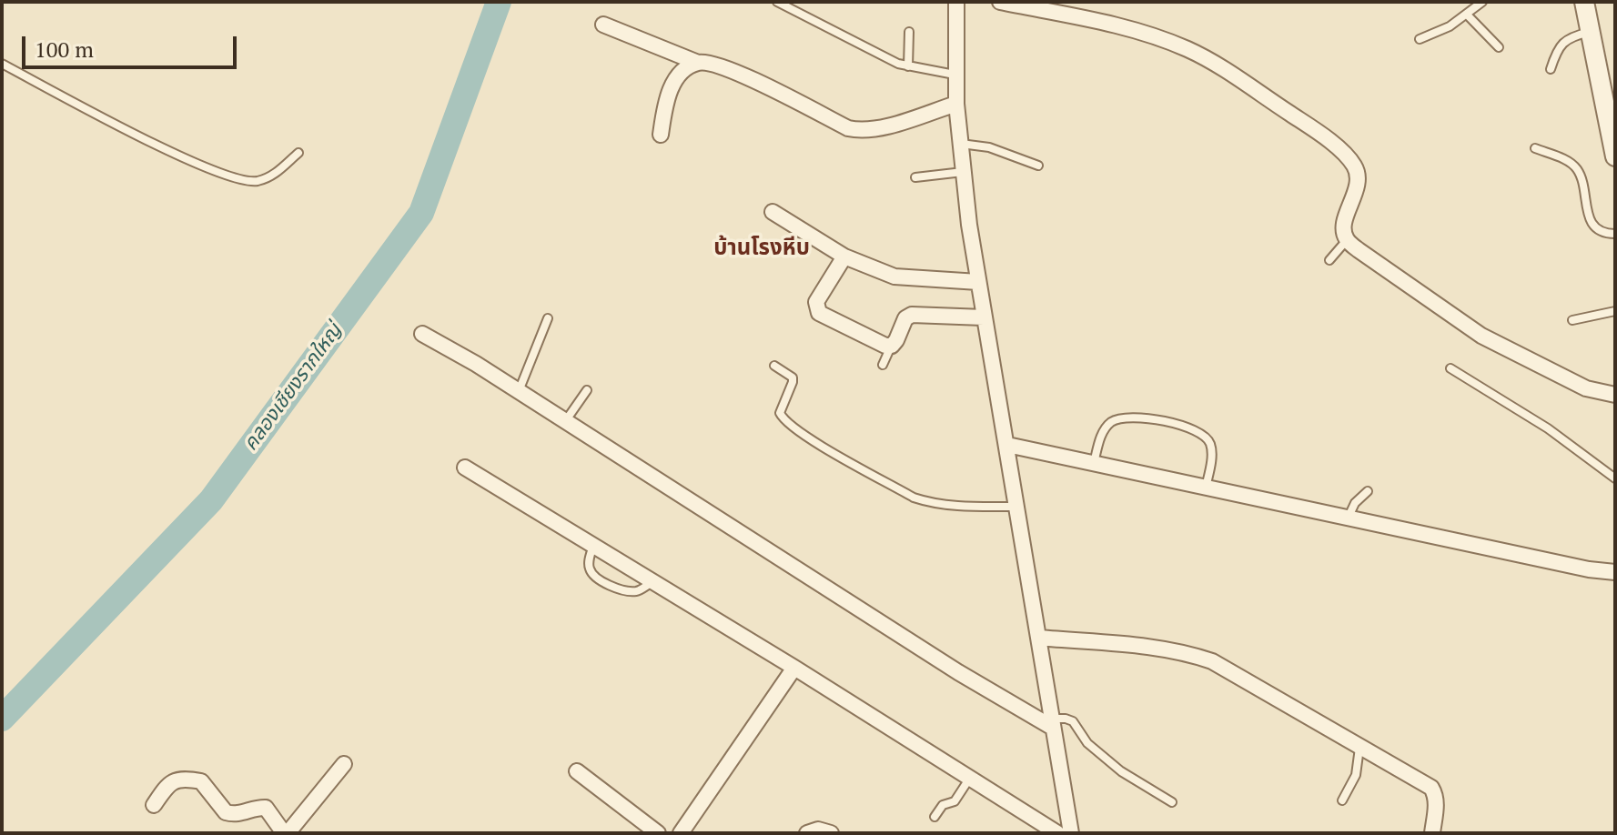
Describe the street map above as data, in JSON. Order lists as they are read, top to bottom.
{
  "districts": ["บ้านโรงหีบ"],
  "water": ["คลองเชียงรากใหญ่"],
  "scale_bar": "100 m"
}
